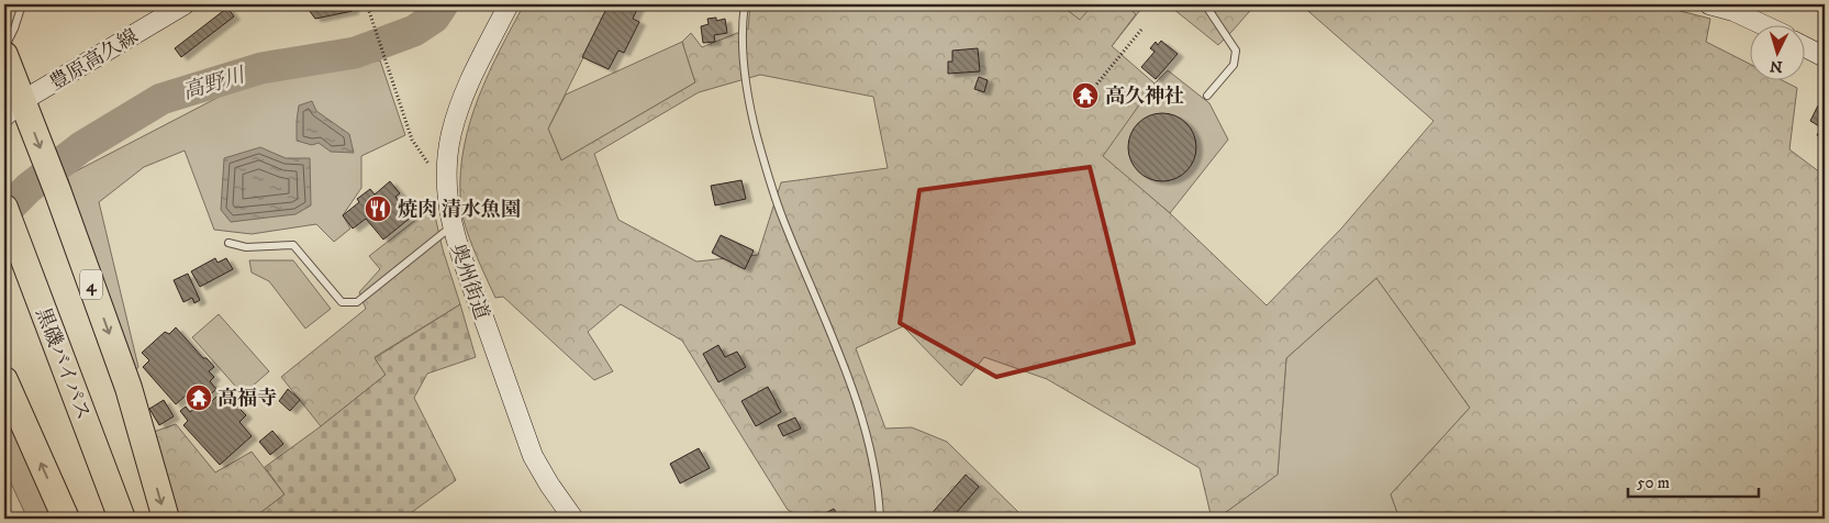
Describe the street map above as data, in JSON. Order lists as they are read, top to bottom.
{
  "streets": {
    "highway": ["4", "黒磯バイパス"],
    "main road": ["豊原高久線", "奥州街道"]
  },
  "crossings": [
    ["豊原高久線", "4"]
  ],
  "water": ["高野川"],
  "places": {
    "temple": ["高久神社", "高福寺"],
    "restaurant": ["焼肉 清水魚園"]
  },
  "scale_bar": "50 m",
  "north": "bottom"
}
